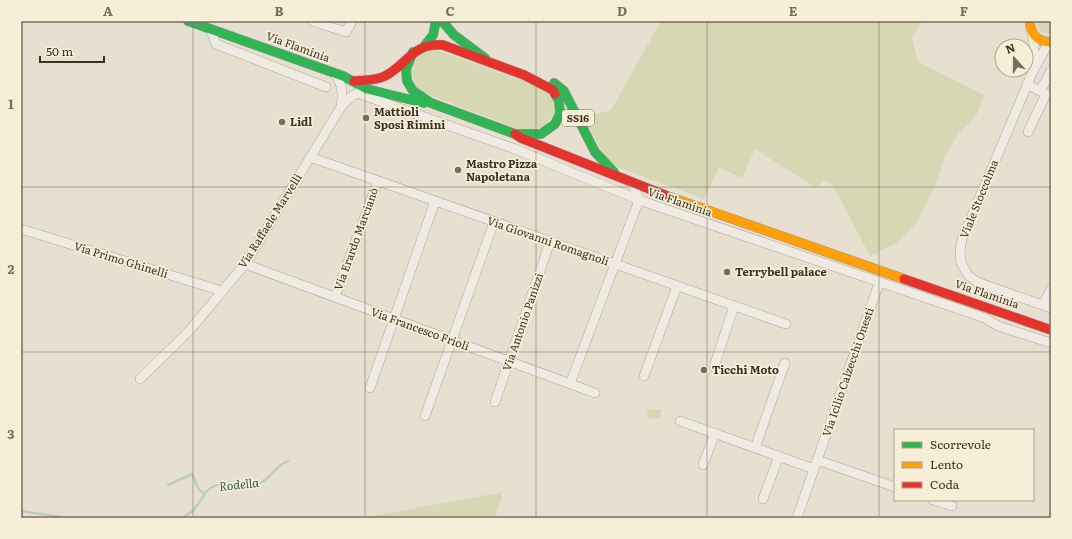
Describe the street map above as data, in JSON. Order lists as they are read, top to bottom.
{
  "streets": {
    "main road": ["Via Flaminia", "SS16"],
    "street": [
      "Viale Stoccolma",
      "Via Raffaele Marvelli",
      "Via Erardo Marcianò",
      "Via Giovanni Romagnoli",
      "Via Primo Ghinelli",
      "Via Antonio Panizzi",
      "Via Francesco Frioli",
      "Via Icilio Calzecchi Onesti"
    ]
  },
  "crossings": [
    ["Via Flaminia", "Via Raffaele Marvelli"],
    ["Via Flaminia", "Via Icilio Calzecchi Onesti"],
    ["Via Raffaele Marvelli", "Via Giovanni Romagnoli"],
    ["Via Raffaele Marvelli", "Via Primo Ghinelli"],
    ["Via Raffaele Marvelli", "Via Francesco Frioli"],
    ["Via Erardo Marcianò", "Via Giovanni Romagnoli"],
    ["Via Erardo Marcianò", "Via Francesco Frioli"],
    ["Via Giovanni Romagnoli", "Via Antonio Panizzi"],
    ["Via Antonio Panizzi", "Via Francesco Frioli"]
  ],
  "water": ["Rodella"],
  "places": [
    "Mattioli Sposi Rimini",
    "Lidl",
    "Mastro Pizza Napoletana",
    "Terrybell palace",
    "Ticchi Moto"
  ],
  "legend": ["Scorrevole", "Lento", "Coda"],
  "scale_bar": "50 m",
  "north": "top",
  "grid": {
    "columns": [
      "A",
      "B",
      "C",
      "D",
      "E",
      "F"
    ],
    "rows": ["1", "2", "3"]
  }
}
